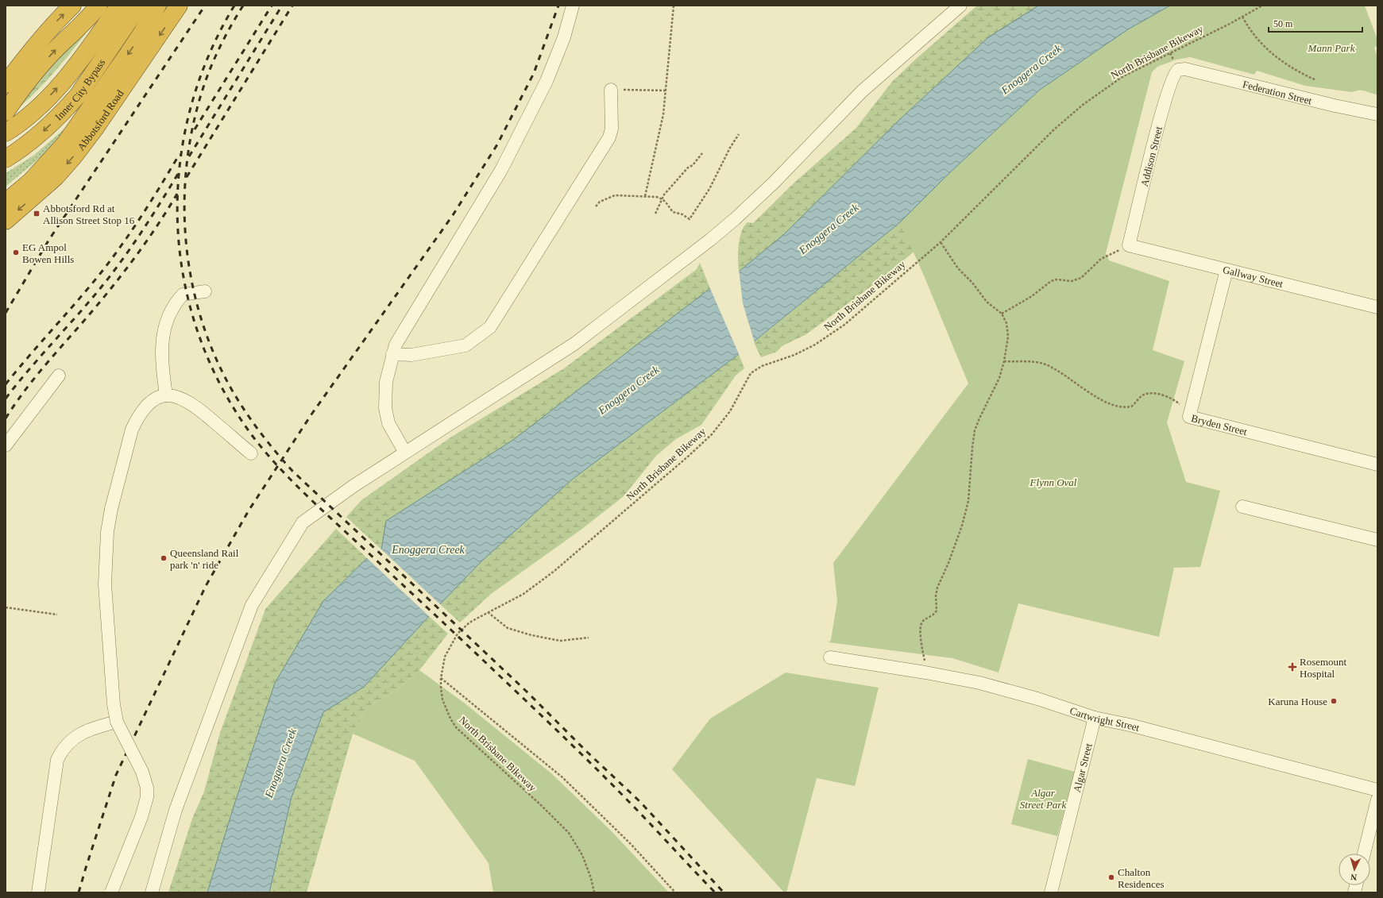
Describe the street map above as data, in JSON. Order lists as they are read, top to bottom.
{
  "streets": {
    "highway": ["Inner City Bypass", "Abbotsford Road"],
    "street": [
      "Federation Street",
      "Addison Street",
      "Gallway Street",
      "Bryden Street",
      "Cartwright Street",
      "Algar Street"
    ],
    "path": ["North Brisbane Bikeway"]
  },
  "crossings": [
    ["Federation Street", "Addison Street"],
    ["Addison Street", "Gallway Street"],
    ["Gallway Street", "Bryden Street"],
    ["Cartwright Street", "Algar Street"]
  ],
  "water": ["Enoggera Creek"],
  "parks": ["Mann Park", "Flynn Oval", "Algar Street Park"],
  "places": {
    "transit": ["Abbotsford Rd at Allison Street Stop 16"],
    "other": [
      "EG Ampol Bowen Hills",
      "Queensland Rail park 'n' ride",
      "Karuna House",
      "Chalton Residences"
    ],
    "health": ["Rosemount Hospital"]
  },
  "scale_bar": "50 m",
  "north": "bottom"
}
